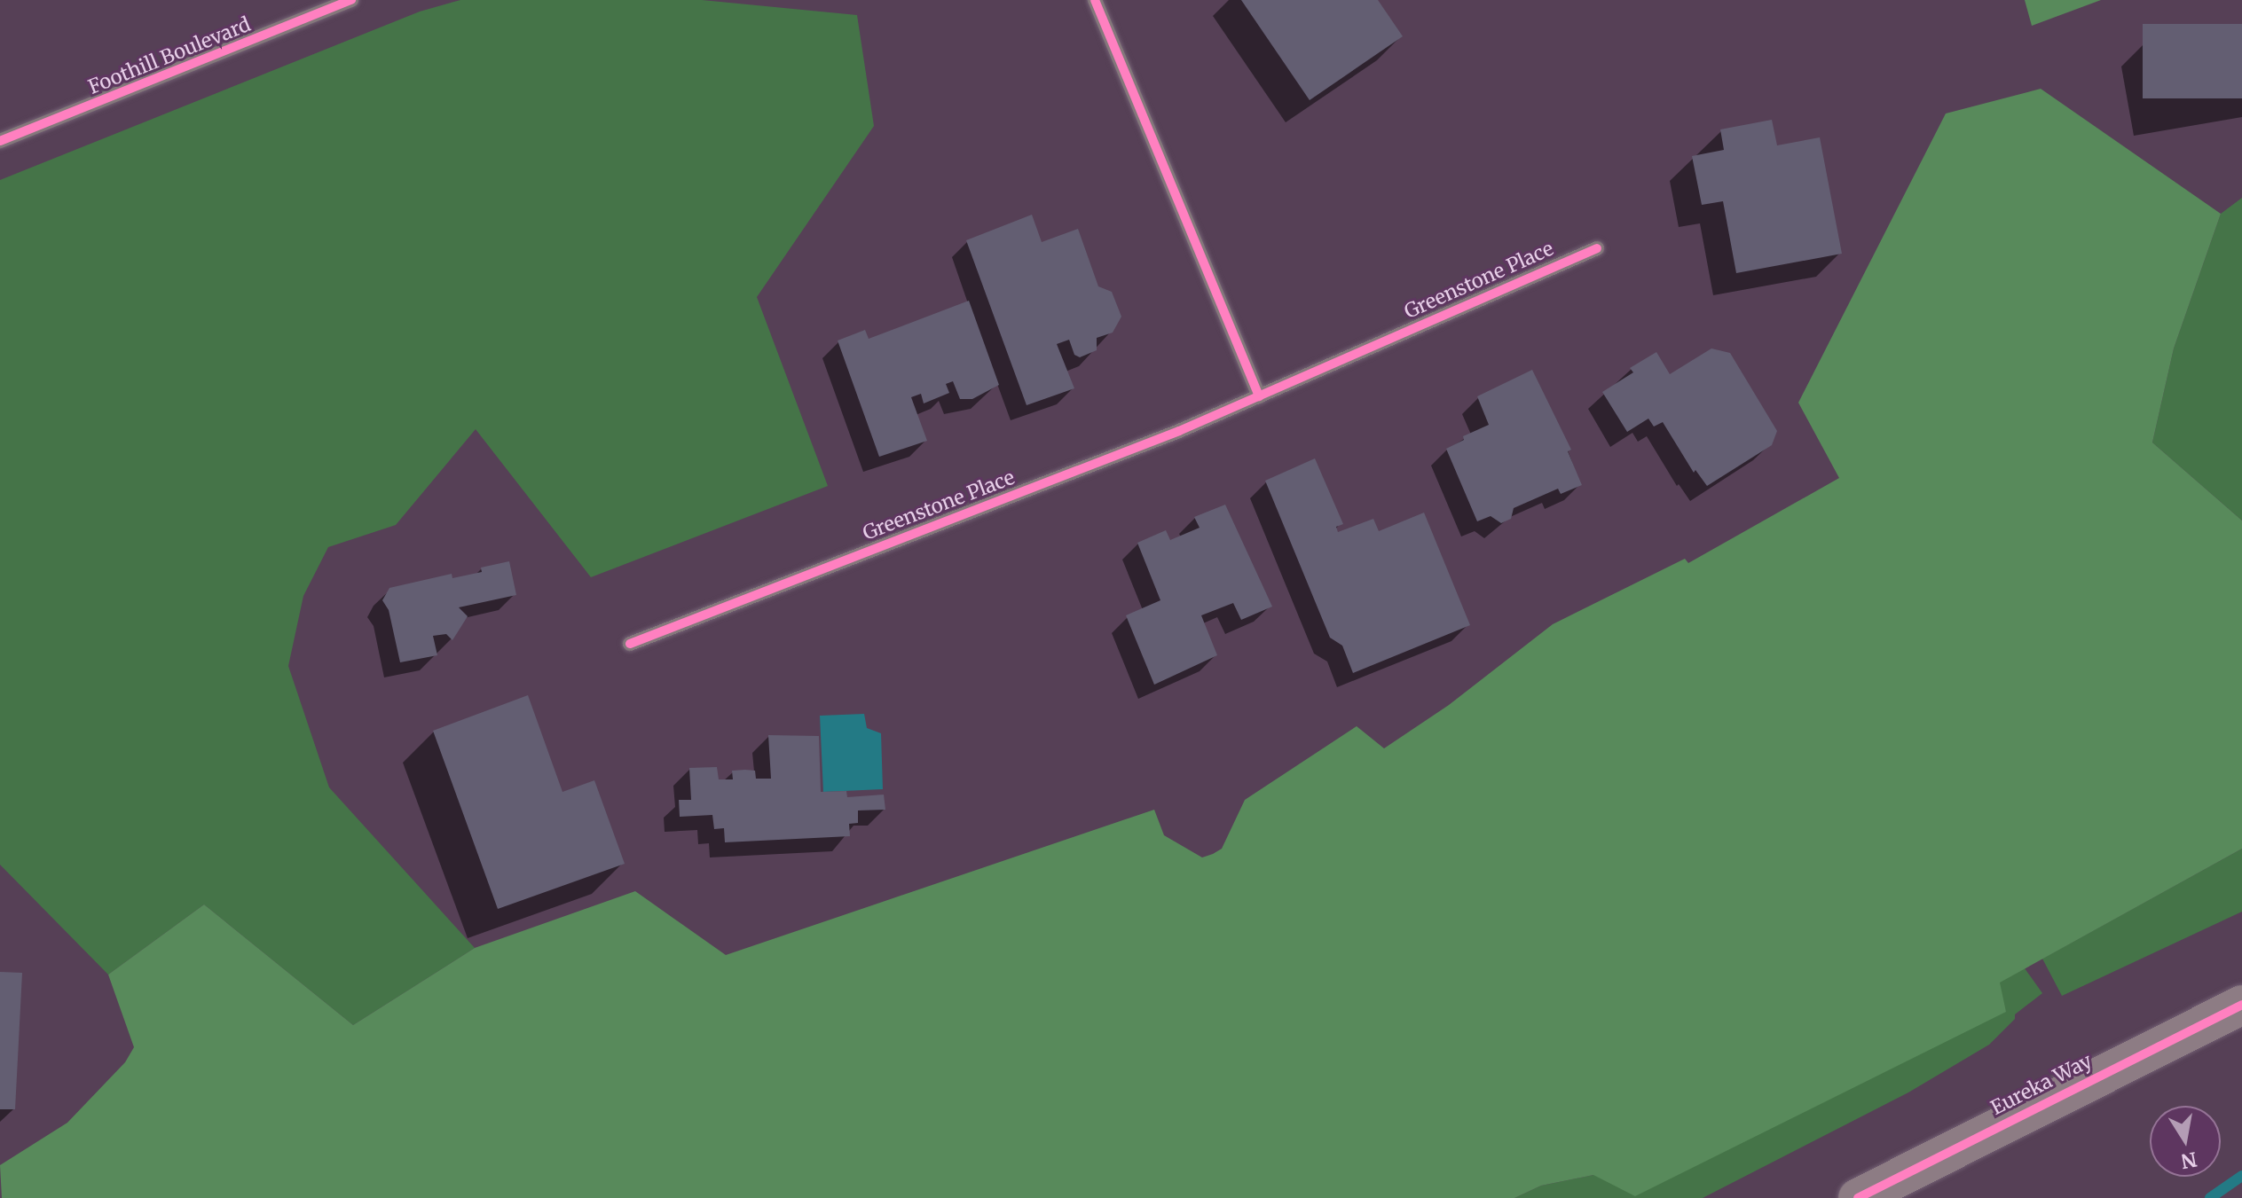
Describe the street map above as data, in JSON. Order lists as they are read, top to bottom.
{
  "streets": {
    "highway": ["Eureka Way"],
    "street": ["Foothill Boulevard", "Greenstone Place"]
  },
  "north": "bottom"
}
